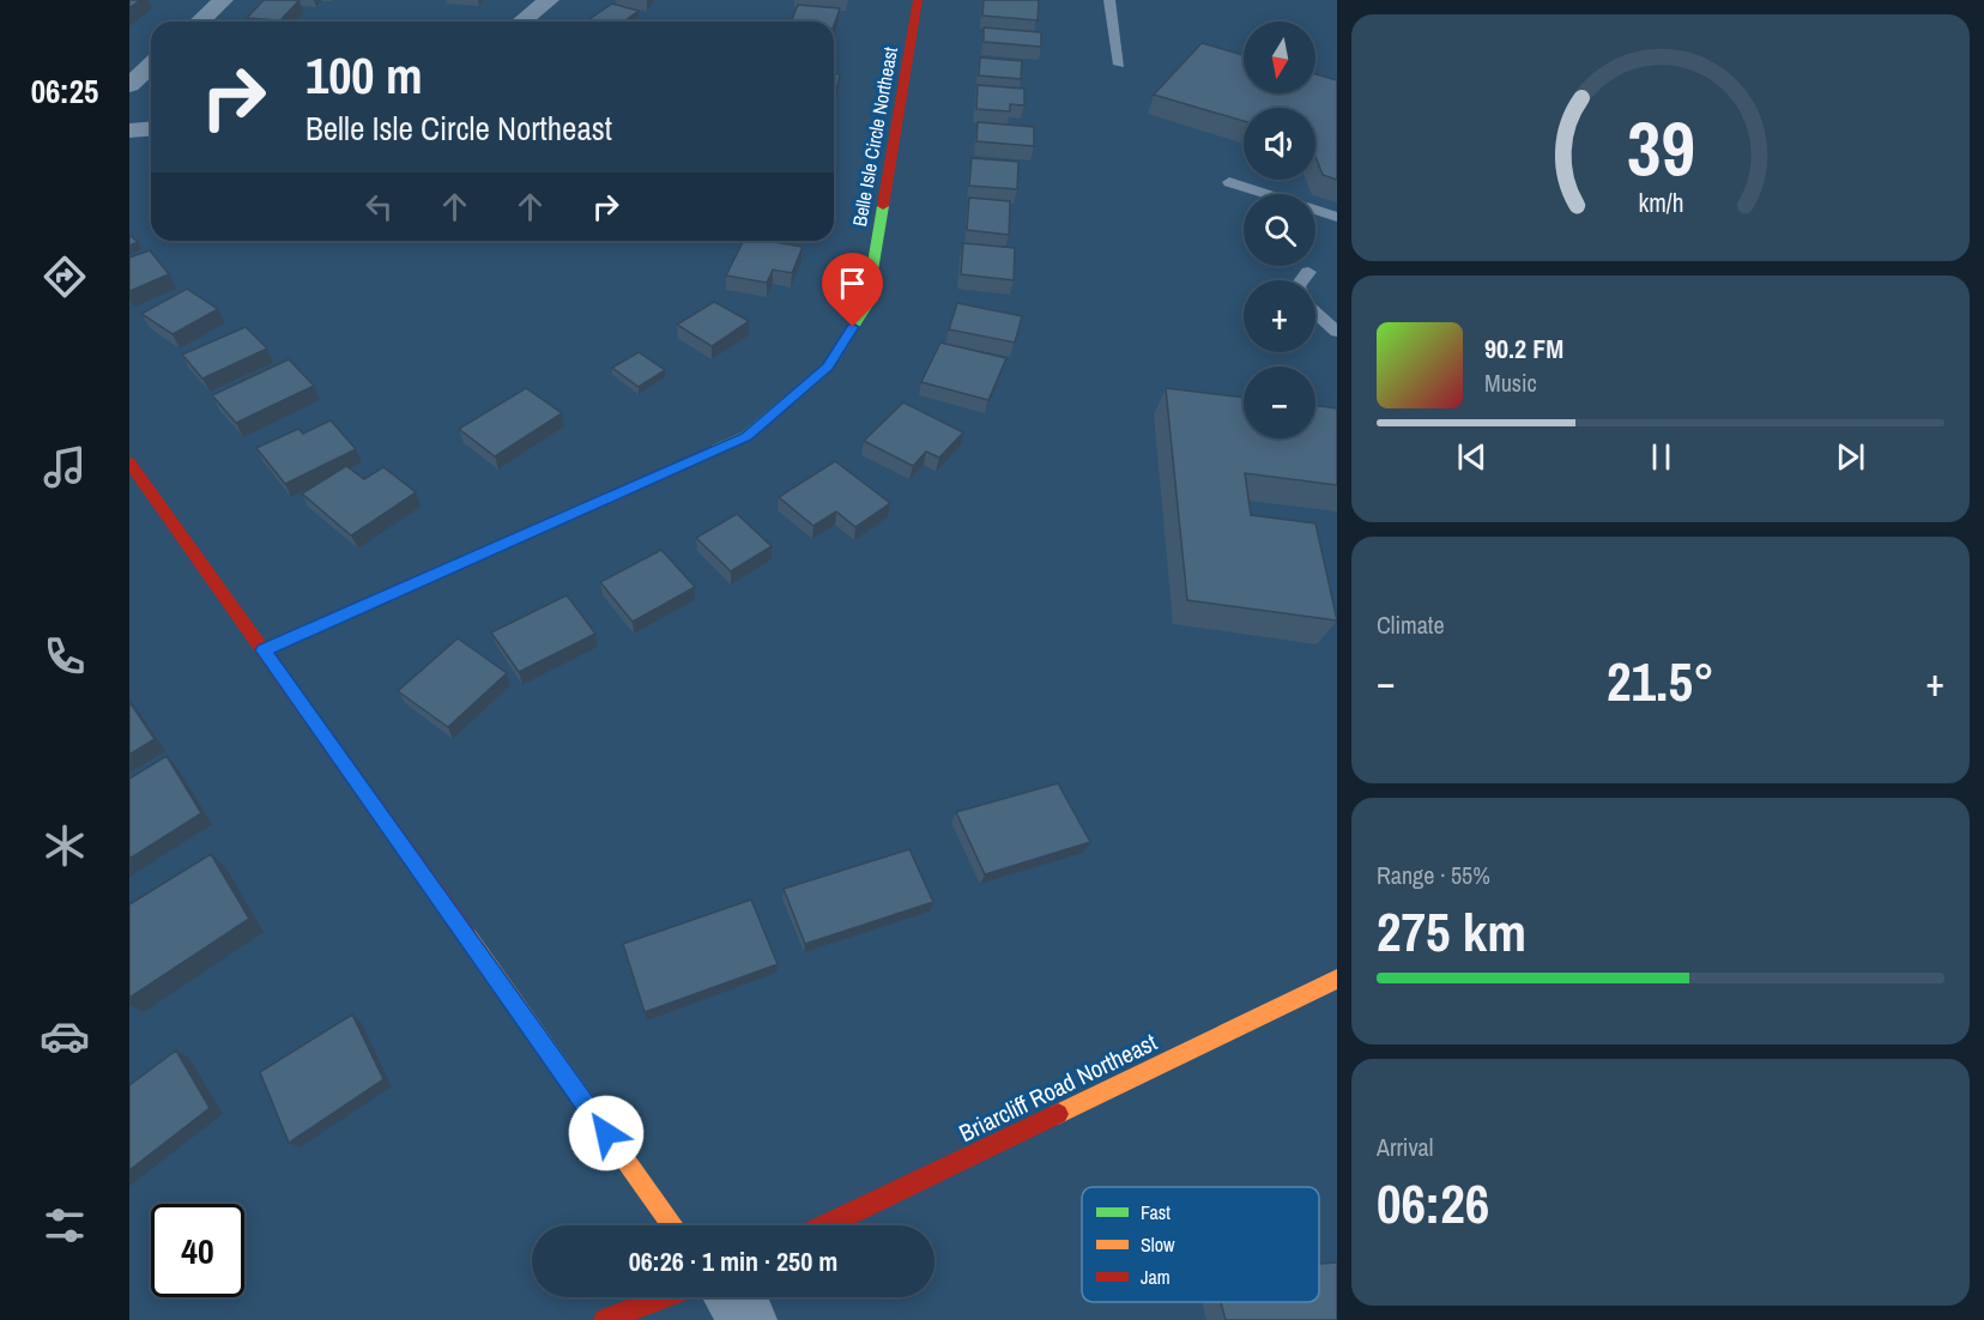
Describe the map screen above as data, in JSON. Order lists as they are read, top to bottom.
{
  "streets": {
    "street": ["Belle Isle Circle Northeast", "Briarcliff Road Northeast"]
  },
  "legend": ["Fast", "Slow", "Jam"],
  "north": "bottom",
  "page": {
    "tabs": "06:25",
    "map_buttons": ["+", "−"],
    "turn": ["100 m", "Belle Isle Circle Northeast"],
    "song": ["90.2 FM", "Music"],
    "tile": [
      "Climate",
      ["Range · 55%", "275 km"],
      ["Arrival", "06:26"]
    ],
    "heat": ["−", "21.5°", "+"],
    "limit": "40",
    "trip": "06:26 · 1 min · 250 m",
    "gauge": ["39", "km/h"]
  }
}
